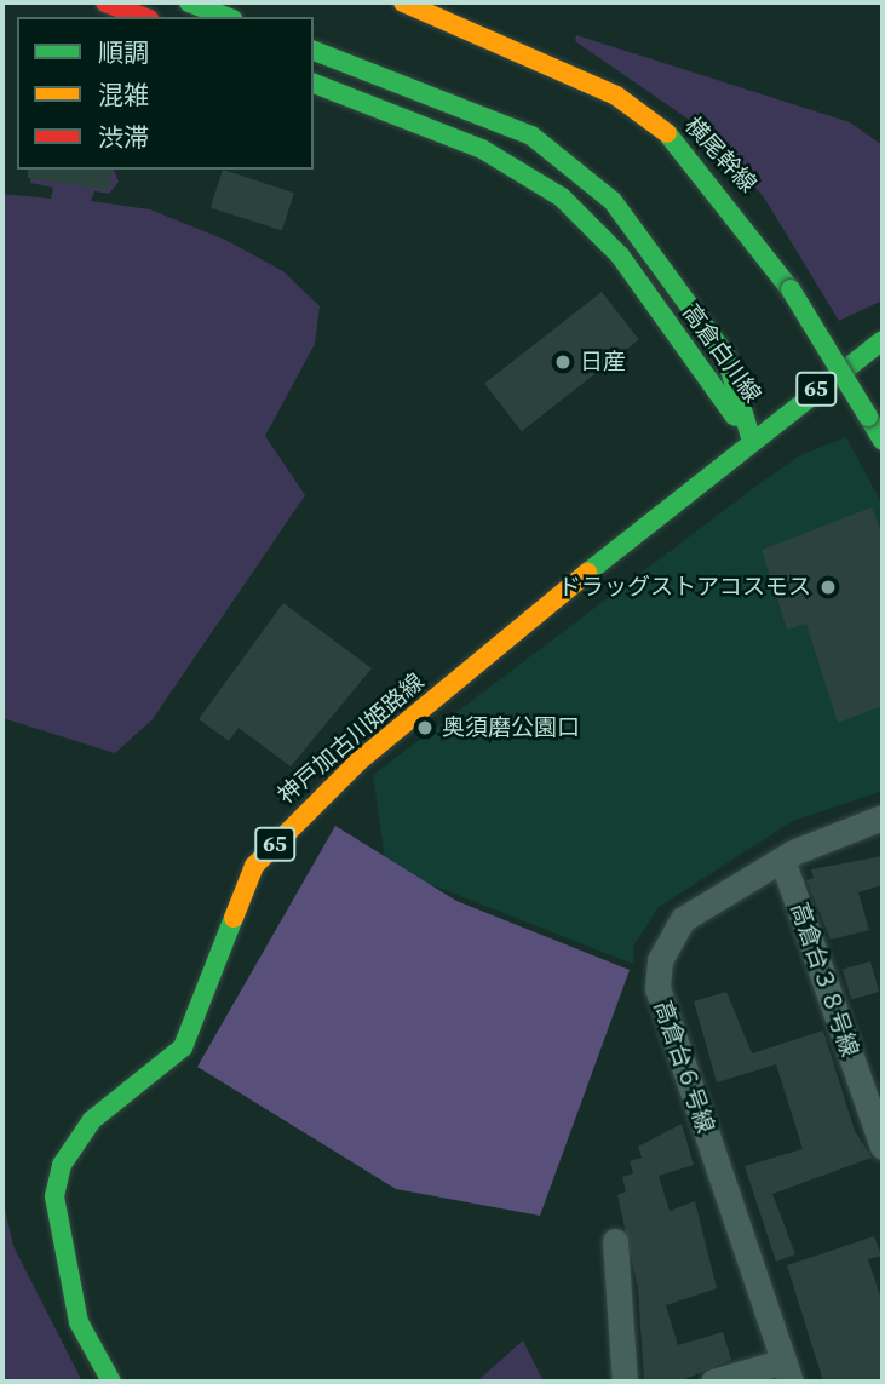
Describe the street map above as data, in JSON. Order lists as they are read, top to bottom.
{
  "streets": {
    "street": [
      "横尾幹線",
      "高倉白川線",
      "65",
      "神戸加古川姫路線",
      "高倉台３８号線",
      "高倉台６号線"
    ]
  },
  "crossings": [
    ["高倉白川線", "神戸加古川姫路線"],
    ["高倉台３８号線", "高倉台６号線"]
  ],
  "places": ["日産", "ドラッグストアコスモス", "奥須磨公園口"],
  "legend": ["順調", "混雑", "渋滞"]
}
